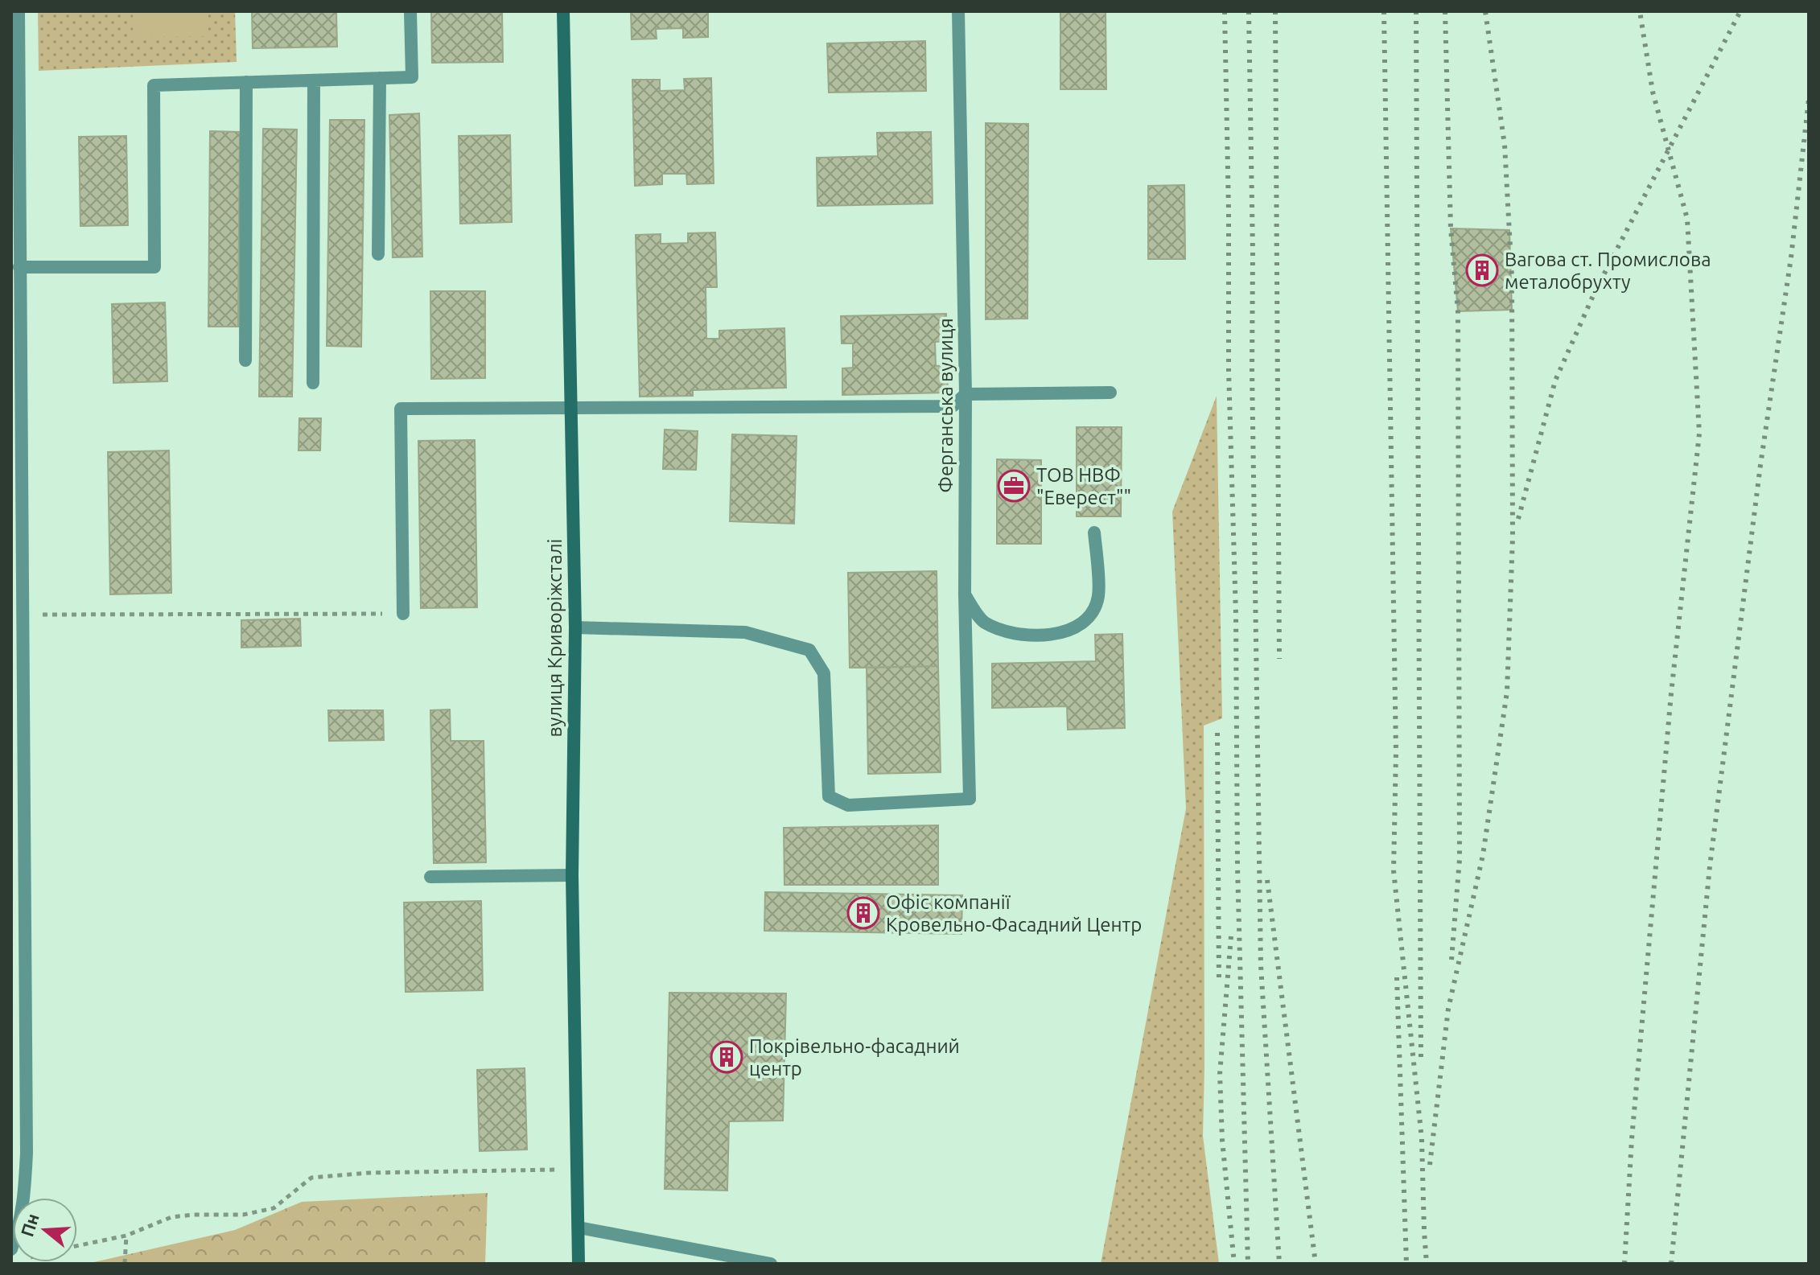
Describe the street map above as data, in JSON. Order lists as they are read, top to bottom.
{
  "streets": {
    "main road": ["вулиця Криворіжсталі"],
    "street": ["Ферганська вулиця"]
  },
  "crossings": [
    ["Ферганська вулиця", "вулиця Криворіжсталі"]
  ],
  "places": {
    "building": ["Вагова ст. Промислова металобрухту", "Офіс компанії Кровельно-Фасадний Центр", "Покрівельно-фасадний центр"],
    "office": ["ТОВ НВФ \"Еверест\"\""]
  },
  "north": "left"
}
